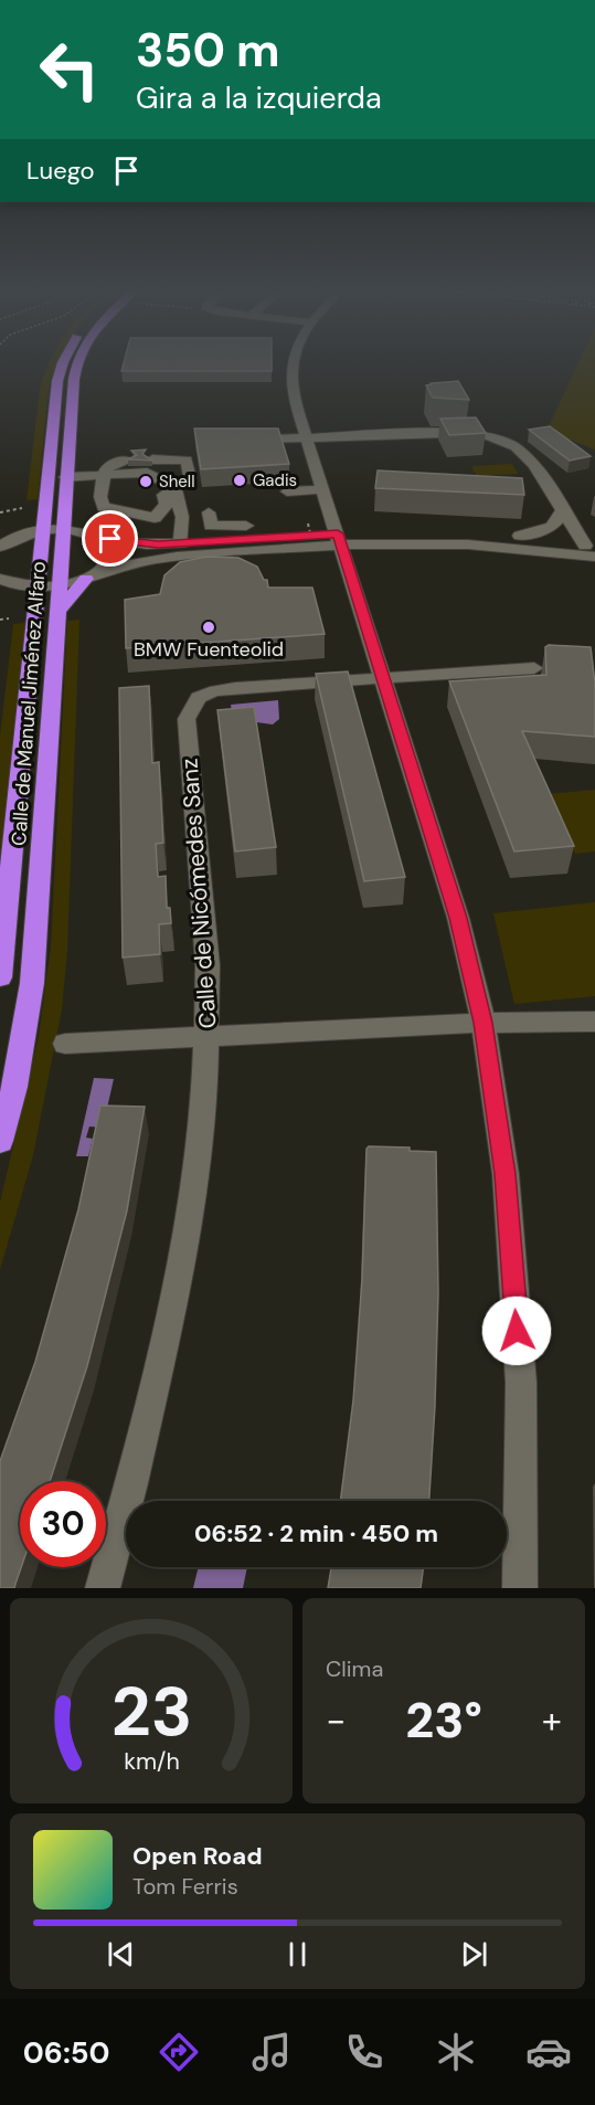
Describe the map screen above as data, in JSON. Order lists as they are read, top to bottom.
{
  "streets": {
    "highway": ["Calle de Manuel Jiménez Alfaro"],
    "street": ["Calle de Nicómedes Sanz"]
  },
  "places": ["Gadis", "Shell", "BMW Fuenteolid"],
  "page": {
    "turn": ["350 m", "Gira a la izquierda"],
    "then": "Luego",
    "limit": "30",
    "trip": "06:52 · 2 min · 450 m",
    "tile": "Clima",
    "heat": ["−", "23°", "+"],
    "song": ["Open Road", "Tom Ferris"],
    "tabs": "06:50",
    "gauge": ["23", "km/h"]
  }
}
